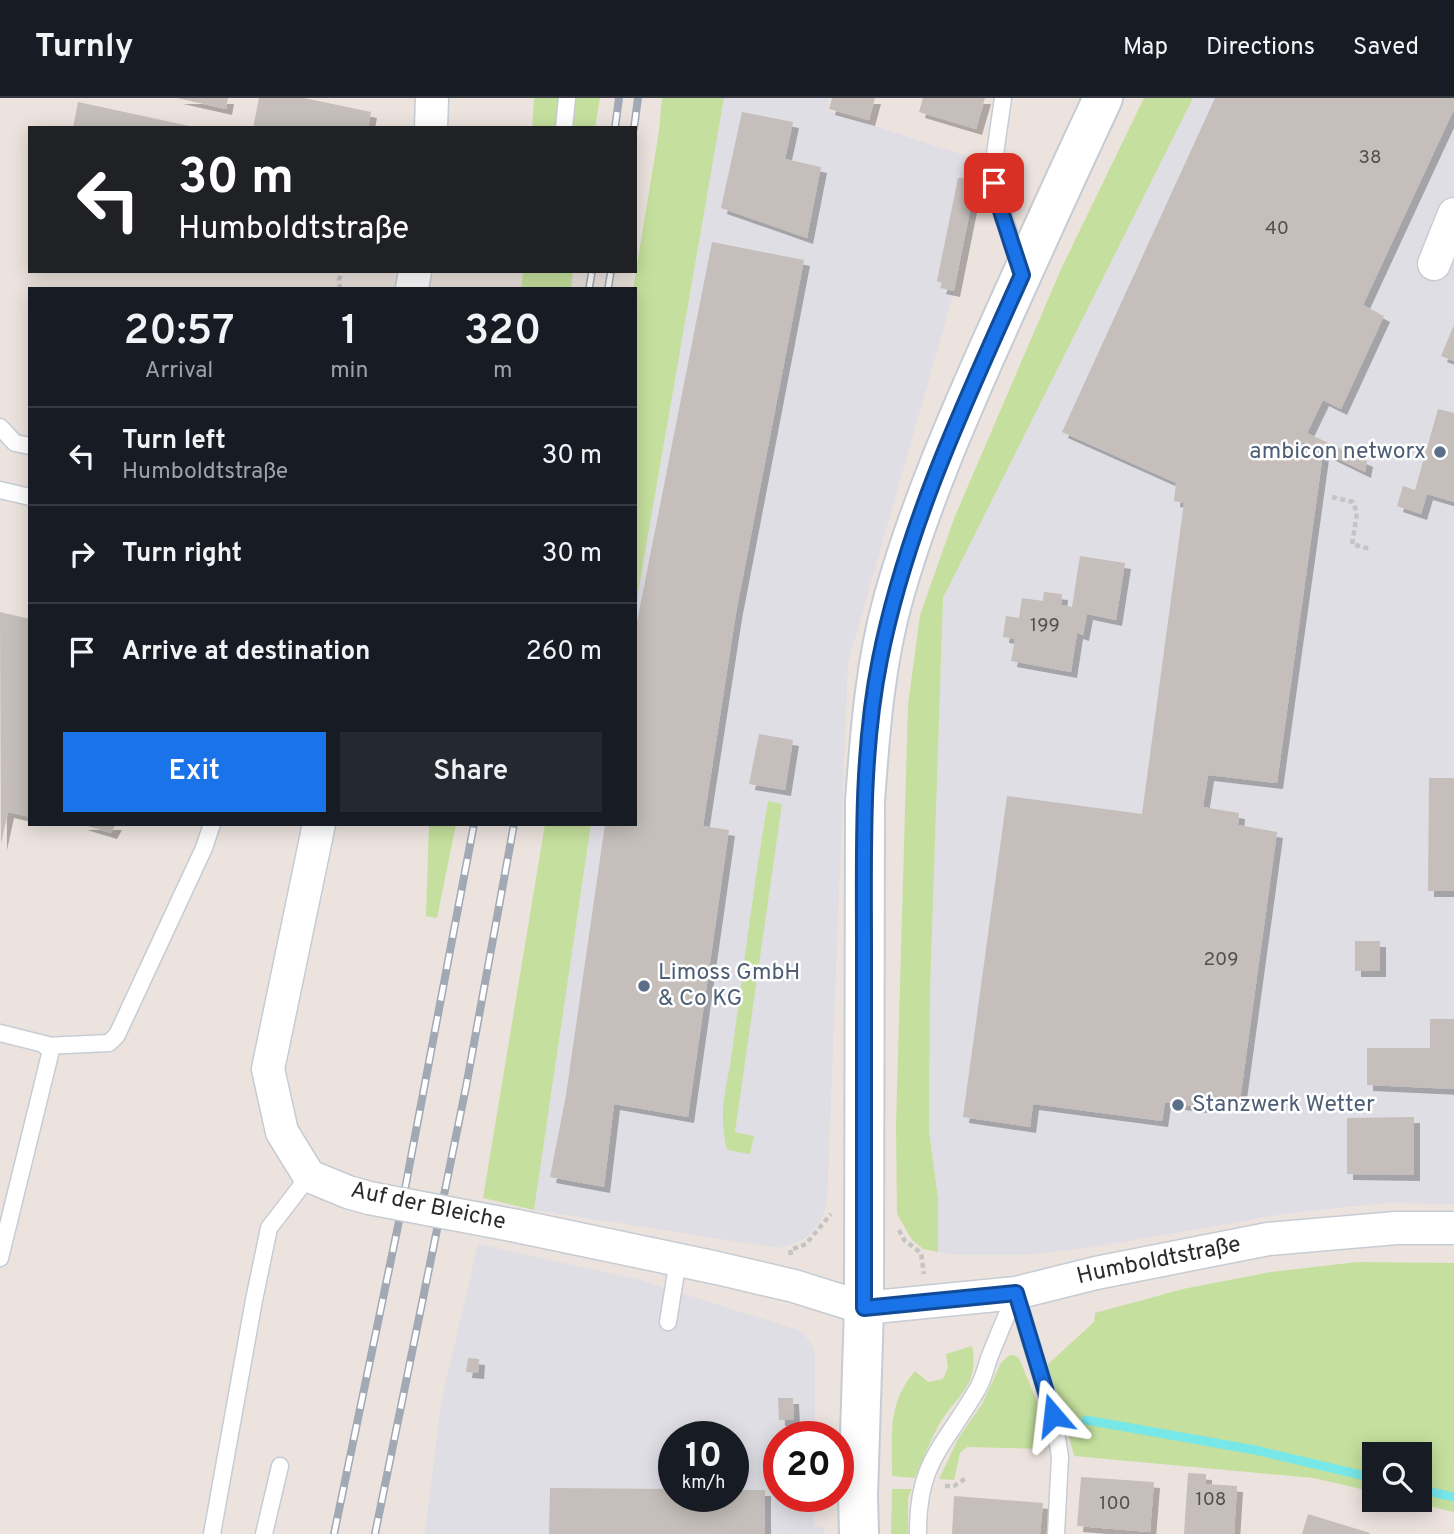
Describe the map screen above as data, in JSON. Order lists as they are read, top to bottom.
{
  "streets": {
    "street": ["Auf der Bleiche", "Humboldtstraße"]
  },
  "crossings": [
    ["Auf der Bleiche", "Humboldtstraße"]
  ],
  "places": ["ambicon networx", "Limoss GmbH & Co KG", "Stanzwerk Wetter"],
  "house_numbers": [
    "38",
    "40",
    "199",
    "209",
    "108",
    "100"
  ],
  "page": {
    "header": "Turnly",
    "nav": ["Map", "Directions", "Saved"],
    "turn": ["30 m", "Humboldtstraße"],
    "eta": [
      "20:57",
      "Arrival",
      "1",
      "min",
      "320",
      "m"
    ],
    "list": [
      {
        "name": "Turn left",
        "note": "Humboldtstraße",
        "value": "30 m"
      },
      {
        "name": "Turn right",
        "value": "30 m"
      },
      {
        "name": "Arrive at destination",
        "value": "260 m"
      }
    ],
    "buttons": ["Exit", "Share"],
    "speed": "10 km/h",
    "limit": "20"
  }
}
